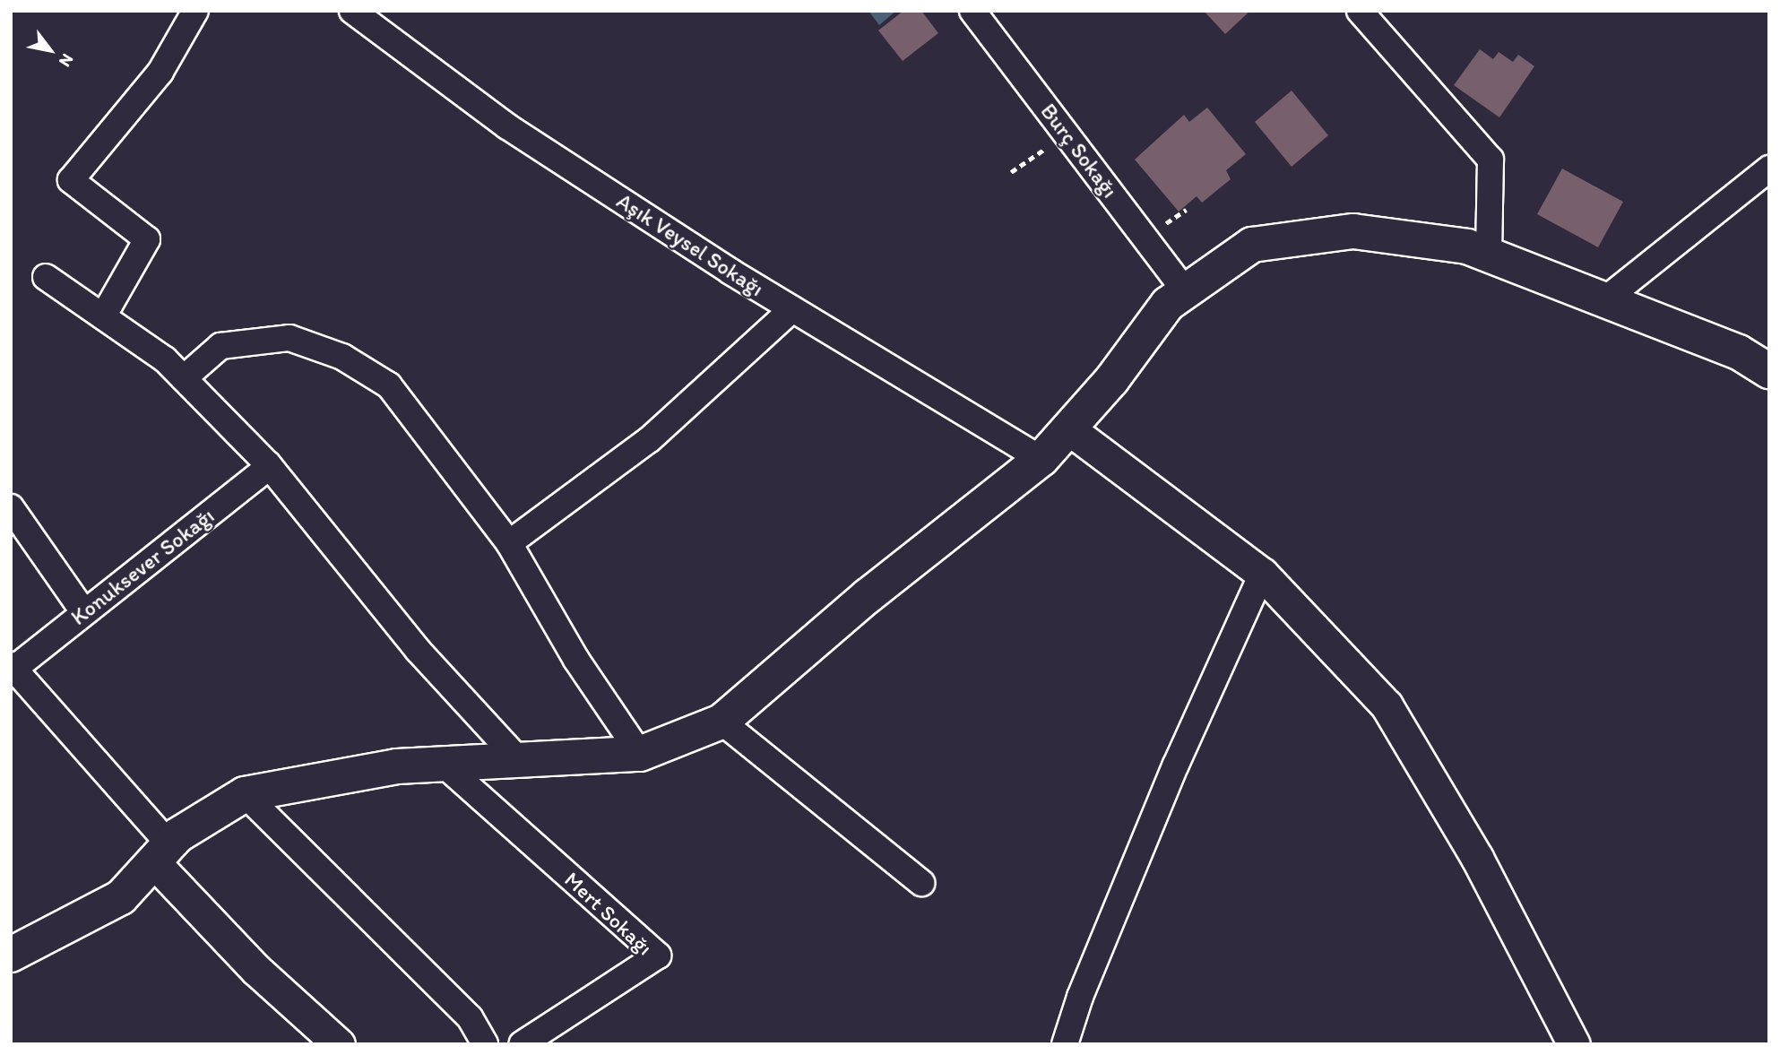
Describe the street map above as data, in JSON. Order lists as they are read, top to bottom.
{
  "streets": {
    "street": [
      "Burç Sokağı",
      "Aşık Veysel Sokağı",
      "Konuksever Sokağı",
      "Mert Sokağı"
    ]
  },
  "north": "bottom right"
}
